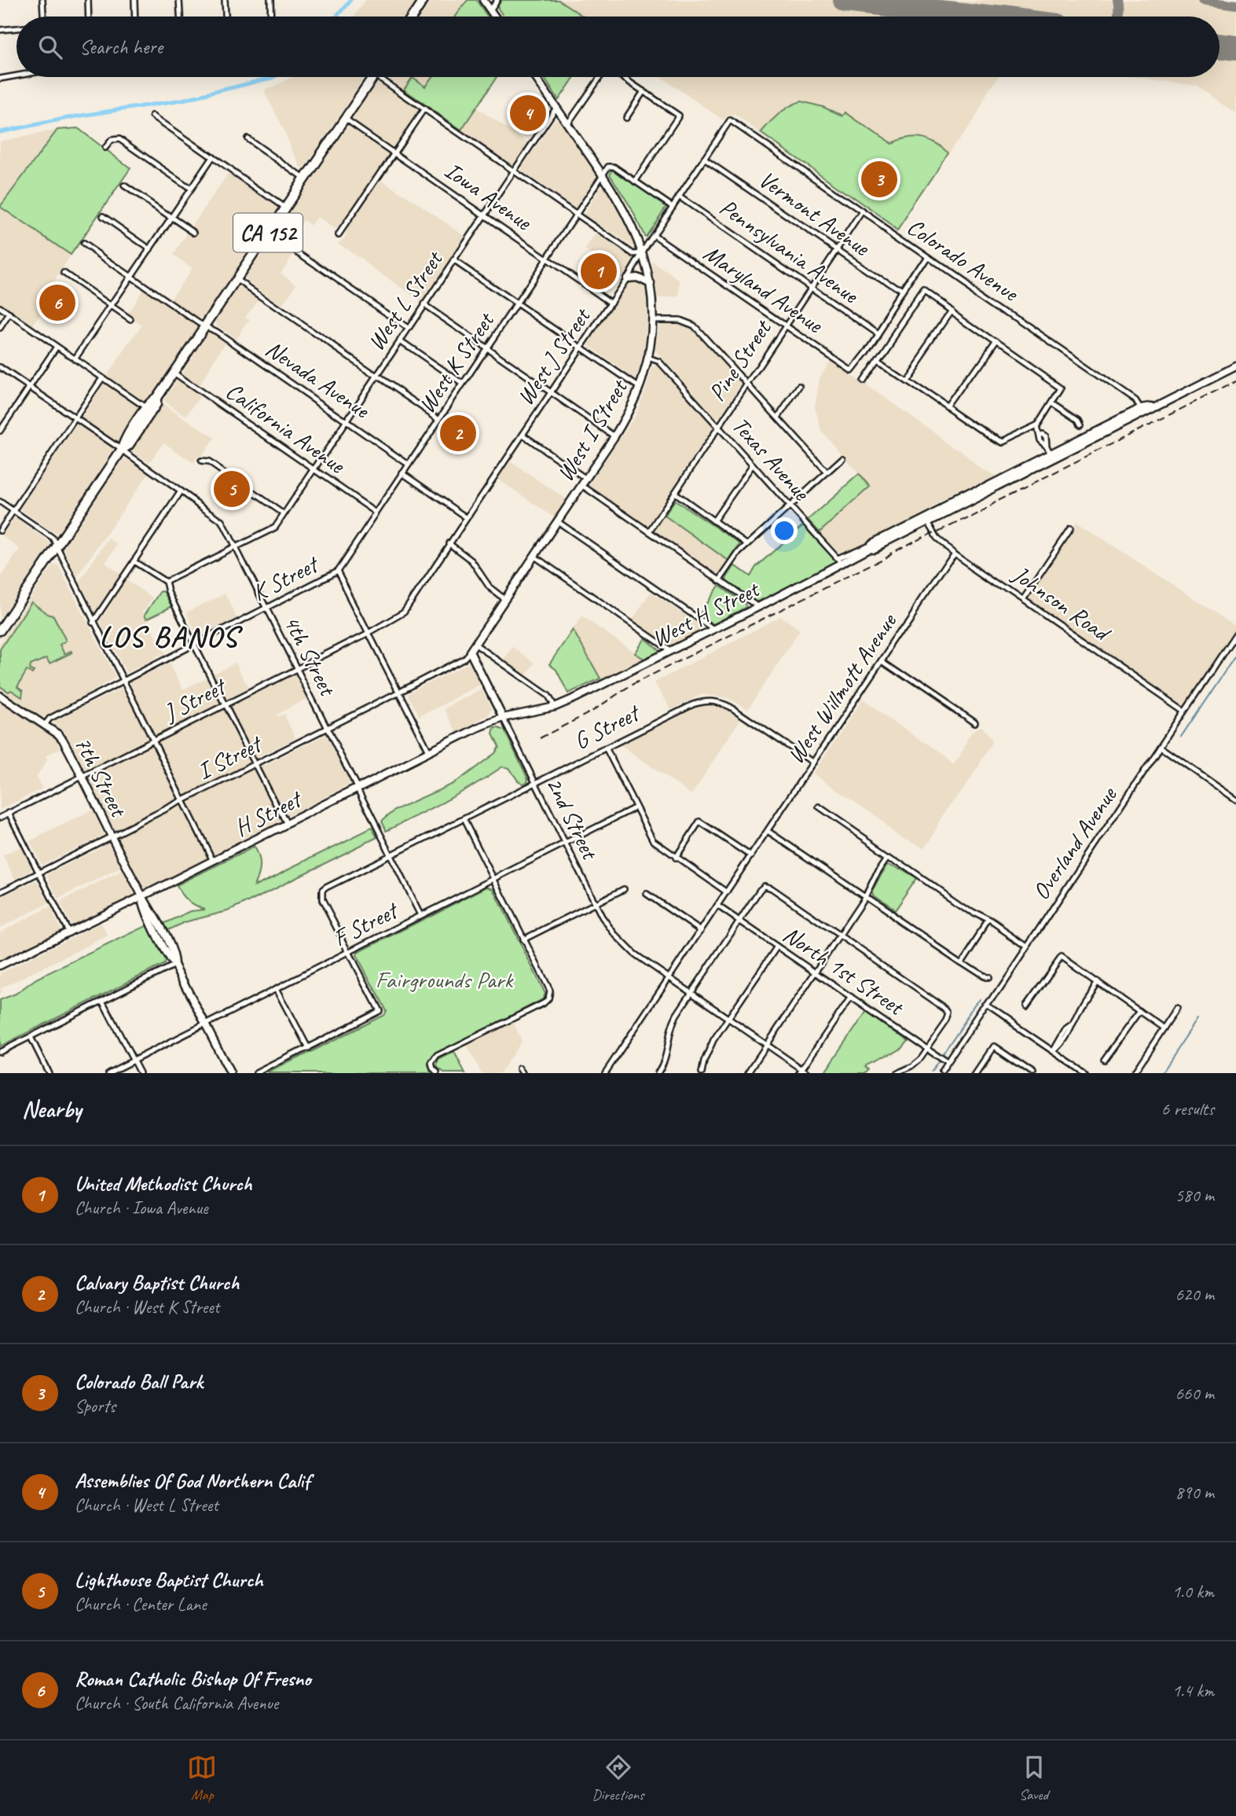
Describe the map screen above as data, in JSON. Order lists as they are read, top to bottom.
{
  "streets": {
    "highway": ["CA 152"],
    "street": [
      "Iowa Avenue",
      "Vermont Avenue",
      "Pennsylvania Avenue",
      "Colorado Avenue",
      "Maryland Avenue",
      "West L Street",
      "West J Street",
      "Pine Street",
      "West K Street",
      "Nevada Avenue",
      "California Avenue",
      "West I Street",
      "Texas Avenue",
      "K Street",
      "Johnson Road",
      "West H Street",
      "4th Street",
      "West Willmott Avenue",
      "J Street",
      "G Street",
      "I Street",
      "7th Street",
      "H Street",
      "2nd Street",
      "Overland Avenue",
      "F Street",
      "North 1st Street"
    ]
  },
  "crossings": [
    ["Iowa Avenue", "CA 152"],
    ["Iowa Avenue", "West L Street"],
    ["Iowa Avenue", "West J Street"],
    ["Iowa Avenue", "West K Street"],
    ["Vermont Avenue", "West J Street"],
    ["Vermont Avenue", "Pine Street"],
    ["CA 152", "Nevada Avenue"],
    ["CA 152", "California Avenue"],
    ["CA 152", "4th Street"],
    ["Pennsylvania Avenue", "Maryland Avenue"],
    ["Pennsylvania Avenue", "West J Street"],
    ["Pennsylvania Avenue", "Pine Street"],
    ["Colorado Avenue", "West J Street"],
    ["Colorado Avenue", "Pine Street"],
    ["Colorado Avenue", "West H Street"],
    ["Maryland Avenue", "West J Street"],
    ["Maryland Avenue", "Pine Street"],
    ["West L Street", "Nevada Avenue"],
    ["West L Street", "California Avenue"],
    ["West L Street", "West I Street"],
    ["West L Street", "4th Street"],
    ["West J Street", "West I Street"],
    ["West J Street", "J Street"],
    ["Pine Street", "Texas Avenue"],
    ["West K Street", "Nevada Avenue"],
    ["West K Street", "California Avenue"],
    ["West K Street", "West I Street"],
    ["West K Street", "K Street"],
    ["West I Street", "Texas Avenue"],
    ["West I Street", "I Street"],
    ["West I Street", "2nd Street"],
    ["Texas Avenue", "West H Street"],
    ["K Street", "4th Street"],
    ["K Street", "7th Street"],
    ["Johnson Road", "West H Street"],
    ["Johnson Road", "West Willmott Avenue"],
    ["Johnson Road", "Overland Avenue"],
    ["West H Street", "H Street"],
    ["4th Street", "J Street"],
    ["4th Street", "G Street"],
    ["4th Street", "I Street"],
    ["4th Street", "H Street"],
    ["4th Street", "F Street"],
    ["West Willmott Avenue", "G Street"],
    ["West Willmott Avenue", "2nd Street"],
    ["West Willmott Avenue", "North 1st Street"],
    ["J Street", "7th Street"],
    ["G Street", "2nd Street"],
    ["G Street", "F Street"],
    ["I Street", "7th Street"],
    ["I Street", "2nd Street"],
    ["7th Street", "H Street"],
    ["7th Street", "F Street"],
    ["H Street", "2nd Street"],
    ["2nd Street", "F Street"],
    ["Overland Avenue", "North 1st Street"]
  ],
  "districts": ["LOS BANOS"],
  "parks": ["Fairgrounds Park"],
  "page": {
    "search": "Search here",
    "pins": [
      "4",
      "3",
      "1",
      "6",
      "2",
      "5"
    ],
    "heading": ["Nearby", "6 results"],
    "list": [
      {
        "mark": "1",
        "name": "United Methodist Church",
        "note": "Church · Iowa Avenue",
        "value": "580 m"
      },
      {
        "mark": "2",
        "name": "Calvary Baptist Church",
        "note": "Church · West K Street",
        "value": "620 m"
      },
      {
        "mark": "3",
        "name": "Colorado Ball Park",
        "note": "Sports",
        "value": "660 m"
      },
      {
        "mark": "4",
        "name": "Assemblies Of God Northern Calif",
        "note": "Church · West L Street",
        "value": "890 m"
      },
      {
        "mark": "5",
        "name": "Lighthouse Baptist Church",
        "note": "Church · Center Lane",
        "value": "1.0 km"
      },
      {
        "mark": "6",
        "name": "Roman Catholic Bishop Of Fresno",
        "note": "Church · South California Avenue",
        "value": "1.4 km"
      }
    ],
    "nav": ["Map", "Directions", "Saved"]
  }
}
